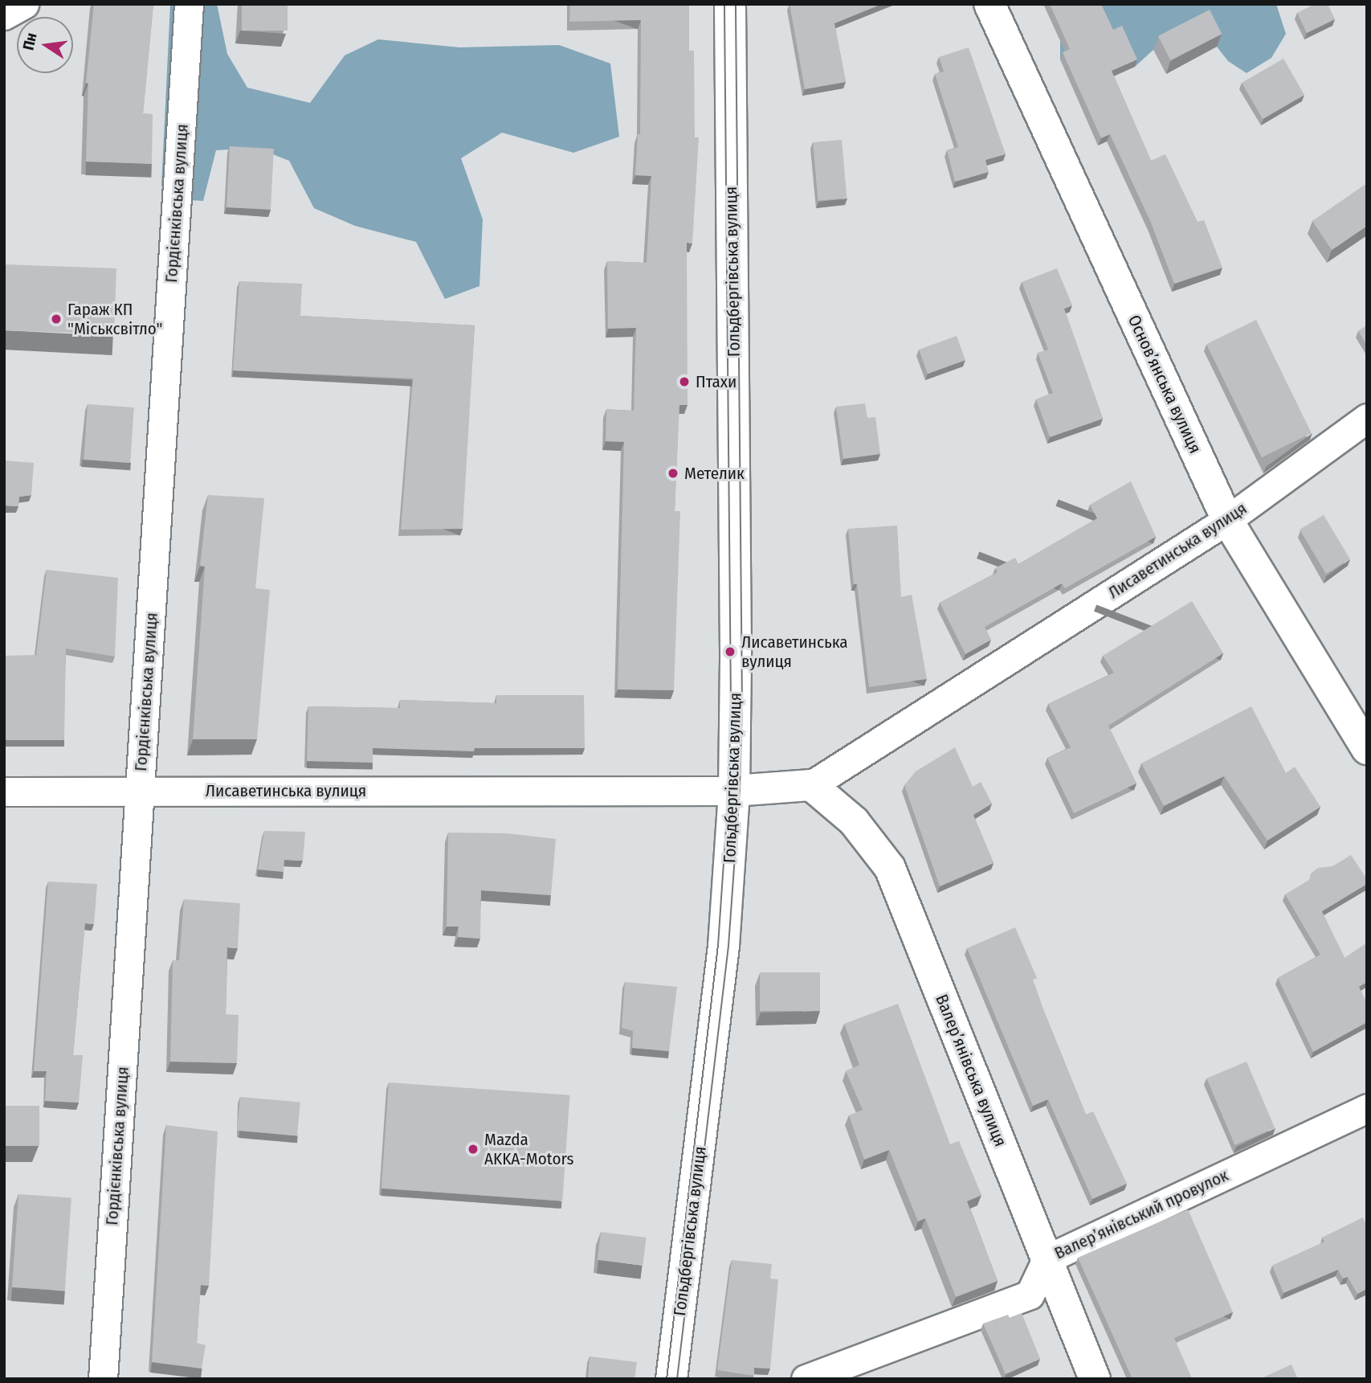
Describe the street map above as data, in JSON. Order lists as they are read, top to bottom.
{
  "streets": {
    "street": [
      "Гордієнківська вулиця",
      "Гольдбергівська вулиця",
      "Основ’янська вулиця",
      "Лисаветинська вулиця",
      "Валер’янівська вулиця",
      "Валер’янівський провулок"
    ]
  },
  "crossings": [
    ["Гордієнківська вулиця", "Лисаветинська вулиця"],
    ["Гольдбергівська вулиця", "Лисаветинська вулиця"],
    ["Основ’янська вулиця", "Лисаветинська вулиця"],
    ["Лисаветинська вулиця", "Валер’янівська вулиця"],
    ["Валер’янівська вулиця", "Валер’янівський провулок"]
  ],
  "places": [
    "Гараж КП \"Міськсвітло\"",
    "Птахи",
    "Метелик",
    "Лисаветинська вулиця",
    "Mazda AKKA-Motors"
  ],
  "north": "left"
}
